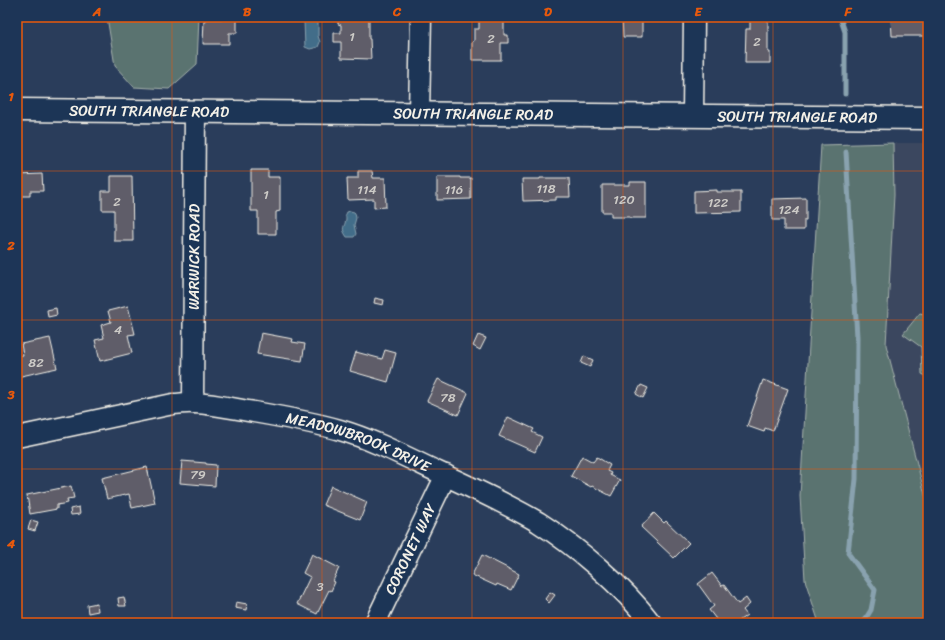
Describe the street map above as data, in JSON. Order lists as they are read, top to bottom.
{
  "streets": {
    "street": [
      "SOUTH TRIANGLE ROAD",
      "WARWICK ROAD",
      "MEADOWBROOK DRIVE",
      "CORONET WAY"
    ]
  },
  "crossings": [
    ["SOUTH TRIANGLE ROAD", "WARWICK ROAD"],
    ["WARWICK ROAD", "MEADOWBROOK DRIVE"],
    ["MEADOWBROOK DRIVE", "CORONET WAY"]
  ],
  "house_numbers": [
    "1",
    "2",
    "2",
    "118",
    "114",
    "116",
    "1",
    "120",
    "2",
    "122",
    "124",
    "4",
    "82",
    "78",
    "79",
    "3"
  ],
  "grid": {
    "columns": [
      "A",
      "B",
      "C",
      "D",
      "E",
      "F"
    ],
    "rows": [
      "1",
      "2",
      "3",
      "4"
    ]
  }
}
